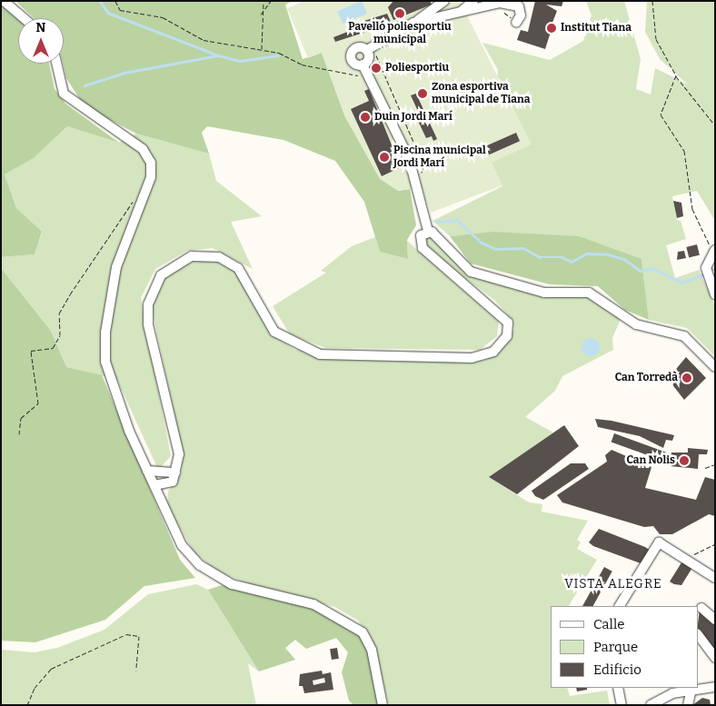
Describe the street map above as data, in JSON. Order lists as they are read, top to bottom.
{
  "districts": ["VISTA ALEGRE"],
  "places": [
    "Pavelló poliesportiu municipal",
    "Institut Tiana",
    "Poliesportiu",
    "Zona esportiva municipal de Tiana",
    "Duin Jordi Marí",
    "Piscina municipal Jordi Marí",
    "Can Torredà",
    "Can Nolis"
  ],
  "legend": ["Calle", "Parque", "Edificio"],
  "north": "top"
}
